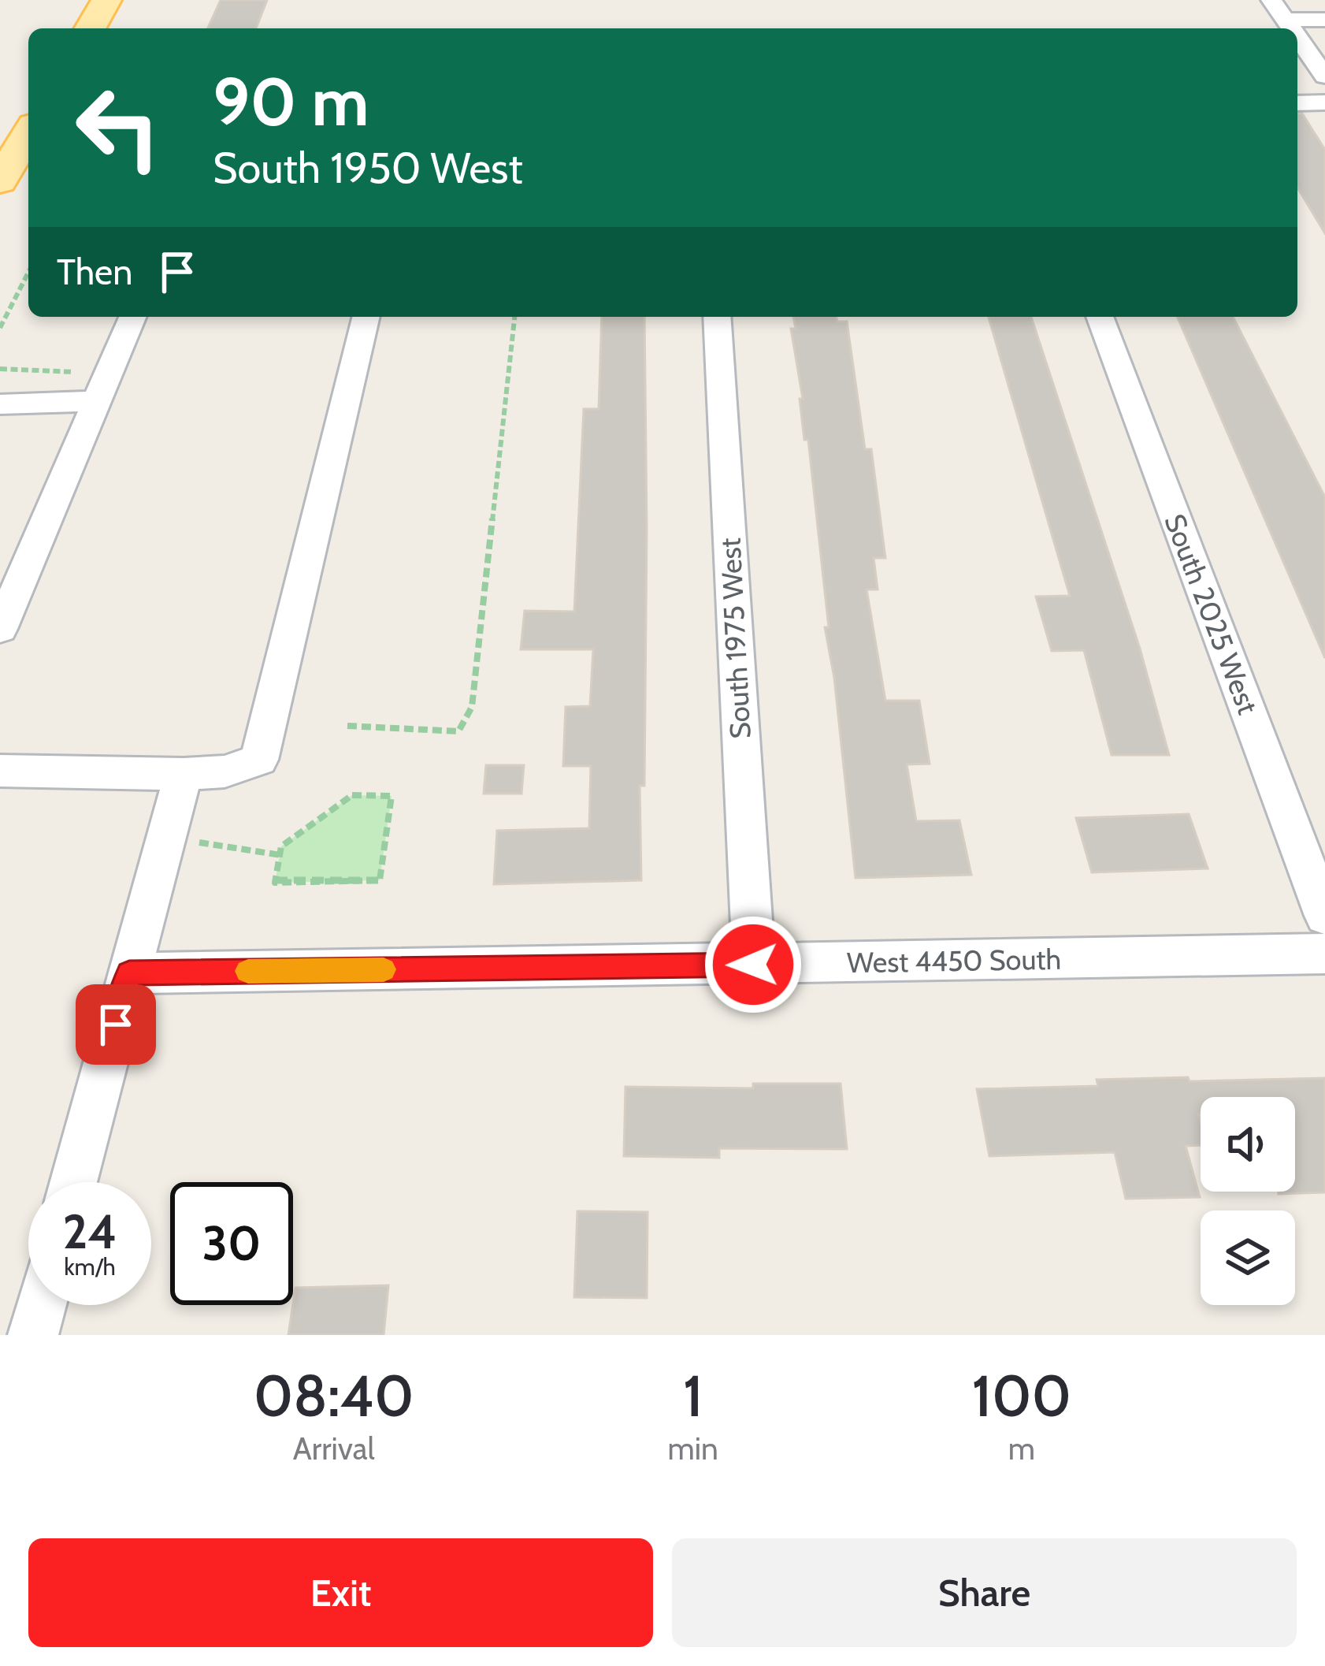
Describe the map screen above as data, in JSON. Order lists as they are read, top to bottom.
{
  "streets": {
    "street": ["South 2025 West", "South 1975 West", "West 4450 South"]
  },
  "crossings": [
    ["South 1975 West", "West 4450 South"]
  ],
  "page": {
    "turn": ["90 m", "South 1950 West"],
    "then": "Then",
    "speed": "24 km/h",
    "limit": "30",
    "eta": [
      "08:40",
      "Arrival",
      "1",
      "min",
      "100",
      "m"
    ],
    "buttons": ["Exit", "Share"]
  }
}
